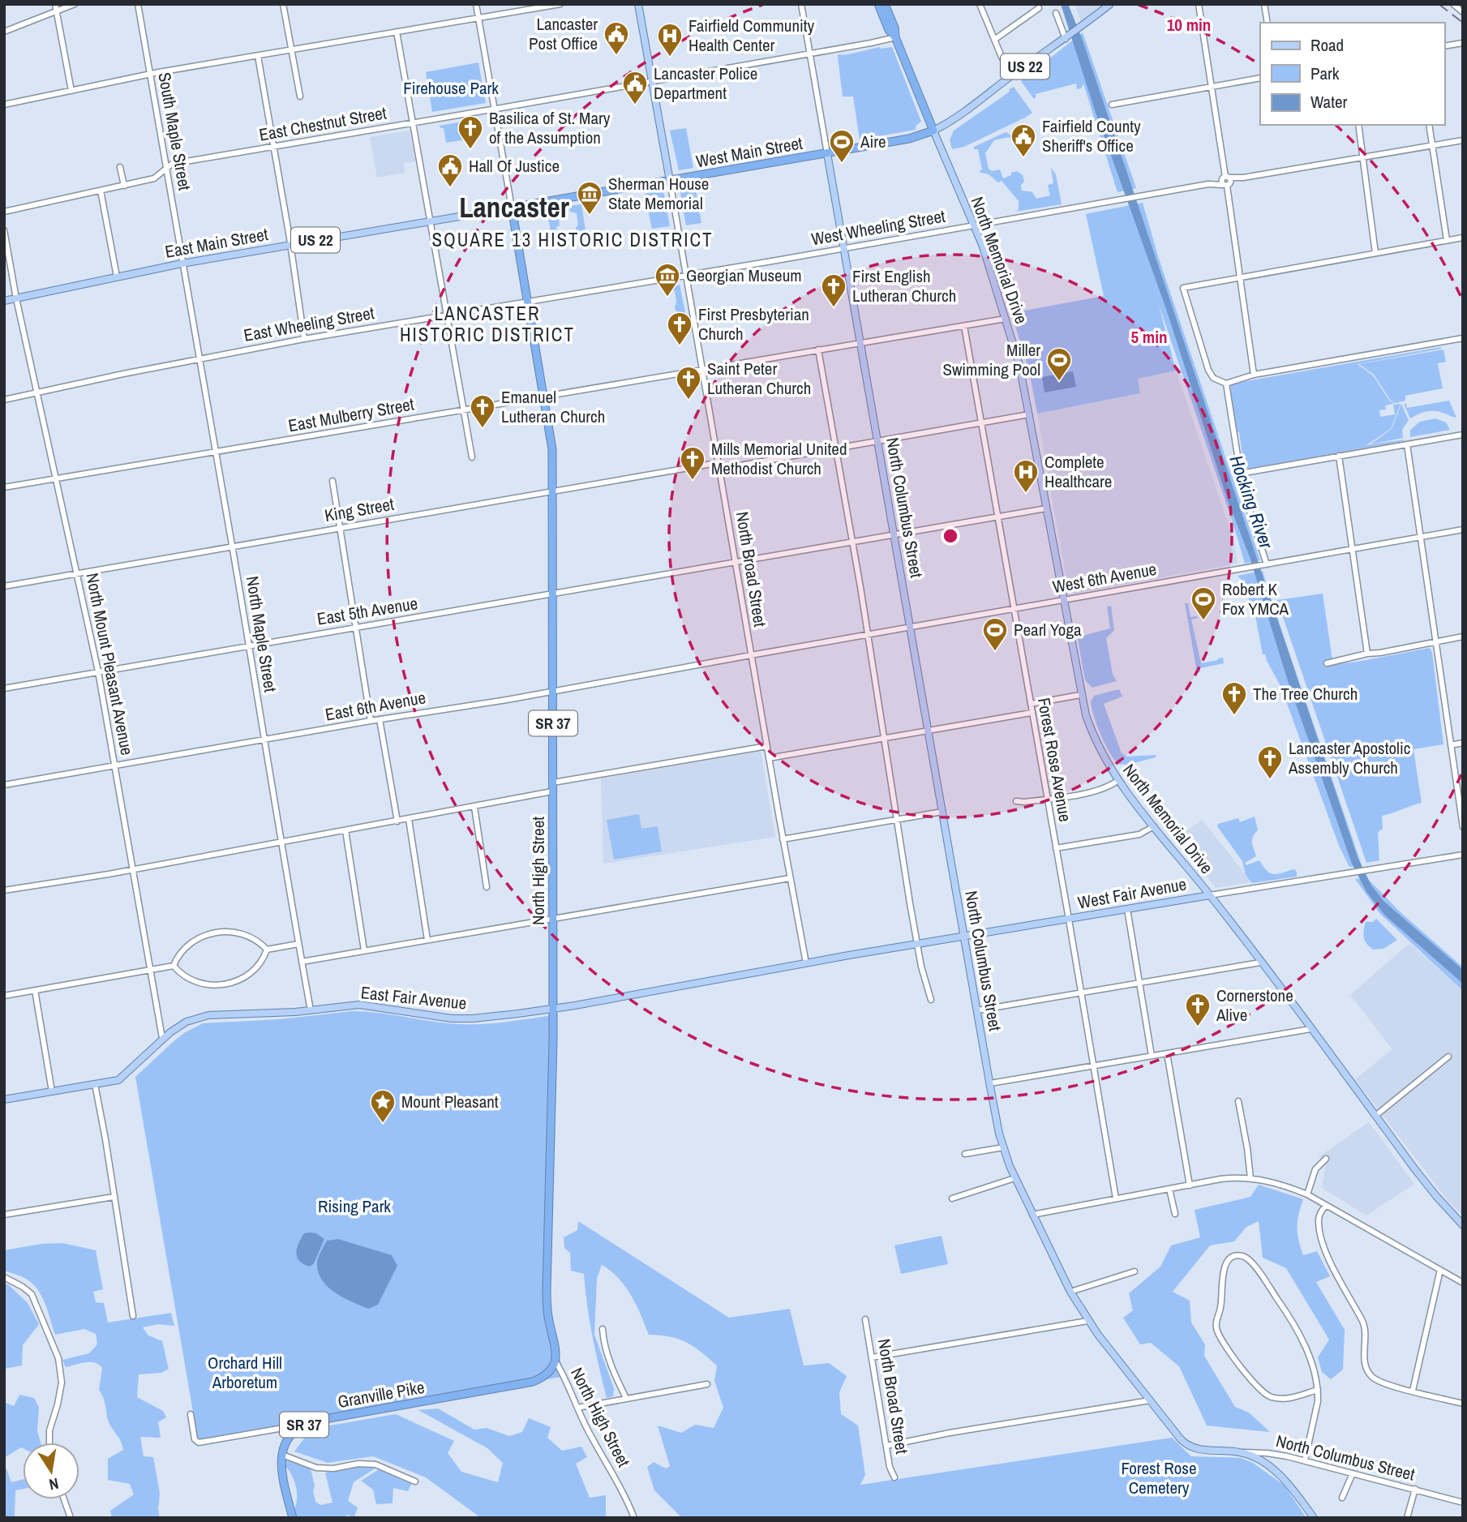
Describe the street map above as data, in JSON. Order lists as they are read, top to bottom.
{
  "streets": {
    "highway": [
      "US 22",
      "West Main Street",
      "East Main Street",
      "SR 37",
      "North High Street",
      "Granville Pike"
    ],
    "main road": [
      "North Memorial Drive",
      "North Columbus Street",
      "West Fair Avenue",
      "East Fair Avenue"
    ],
    "street": [
      "East Chestnut Street",
      "South Maple Street",
      "West Wheeling Street",
      "East Wheeling Street",
      "East Mulberry Street",
      "King Street",
      "North Broad Street",
      "West 6th Avenue",
      "East 5th Avenue",
      "North Maple Street",
      "North Mount Pleasant Avenue",
      "East 6th Avenue",
      "Forest Rose Avenue"
    ]
  },
  "crossings": [
    ["US 22", "West Main Street"],
    ["US 22", "North Memorial Drive"],
    ["East Chestnut Street", "South Maple Street"],
    ["South Maple Street", "East Main Street"],
    ["South Maple Street", "North Maple Street"],
    ["West Main Street", "East Main Street"],
    ["West Main Street", "North Memorial Drive"],
    ["West Main Street", "North Columbus Street"],
    ["West Main Street", "North Broad Street"],
    ["West Wheeling Street", "North Memorial Drive"],
    ["West Wheeling Street", "East Wheeling Street"],
    ["West Wheeling Street", "North Columbus Street"],
    ["West Wheeling Street", "North Broad Street"],
    ["East Main Street", "North Broad Street"],
    ["East Main Street", "North Maple Street"],
    ["East Main Street", "North Mount Pleasant Avenue"],
    ["East Main Street", "North High Street"],
    ["North Memorial Drive", "East Mulberry Street"],
    ["North Memorial Drive", "King Street"],
    ["North Memorial Drive", "West 6th Avenue"],
    ["North Memorial Drive", "East 5th Avenue"],
    ["North Memorial Drive", "West Fair Avenue"],
    ["East Wheeling Street", "North Broad Street"],
    ["East Wheeling Street", "North Maple Street"],
    ["East Wheeling Street", "North Mount Pleasant Avenue"],
    ["East Wheeling Street", "North High Street"],
    ["East Mulberry Street", "North Columbus Street"],
    ["East Mulberry Street", "North Broad Street"],
    ["East Mulberry Street", "North Maple Street"],
    ["East Mulberry Street", "North Mount Pleasant Avenue"],
    ["East Mulberry Street", "Forest Rose Avenue"],
    ["East Mulberry Street", "North High Street"],
    ["North Columbus Street", "King Street"],
    ["North Columbus Street", "West 6th Avenue"],
    ["North Columbus Street", "East 5th Avenue"],
    ["North Columbus Street", "West Fair Avenue"],
    ["King Street", "North Broad Street"],
    ["King Street", "North Maple Street"],
    ["King Street", "North Mount Pleasant Avenue"],
    ["King Street", "Forest Rose Avenue"],
    ["King Street", "North High Street"],
    ["North Broad Street", "West 6th Avenue"],
    ["North Broad Street", "East 5th Avenue"],
    ["North Broad Street", "East 6th Avenue"],
    ["North Broad Street", "West Fair Avenue"],
    ["North Broad Street", "East Fair Avenue"],
    ["West 6th Avenue", "East 6th Avenue"],
    ["West 6th Avenue", "Forest Rose Avenue"],
    ["East 5th Avenue", "North Maple Street"],
    ["East 5th Avenue", "North Mount Pleasant Avenue"],
    ["East 5th Avenue", "Forest Rose Avenue"],
    ["East 5th Avenue", "North High Street"],
    ["North Maple Street", "East 6th Avenue"],
    ["North Maple Street", "East Fair Avenue"],
    ["North Mount Pleasant Avenue", "East 6th Avenue"],
    ["North Mount Pleasant Avenue", "East Fair Avenue"],
    ["East 6th Avenue", "North High Street"],
    ["SR 37", "Granville Pike"],
    ["Forest Rose Avenue", "West Fair Avenue"],
    ["North High Street", "East Fair Avenue"],
    ["North High Street", "Granville Pike"],
    ["West Fair Avenue", "East Fair Avenue"]
  ],
  "districts": ["Lancaster", "SQUARE 13 HISTORIC DISTRICT", "LANCASTER HISTORIC DISTRICT"],
  "water": ["Hocking River"],
  "parks": [
    "Firehouse Park",
    "Rising Park",
    "Orchard Hill Arboretum",
    "Forest Rose Cemetery"
  ],
  "places": {
    "public building": [
      "Lancaster Post Office",
      "Lancaster Police Department",
      "Fairfield County Sheriff's Office",
      "Hall Of Justice"
    ],
    "hospital": ["Fairfield Community Health Center", "Complete Healthcare"],
    "church": [
      "Basilica of St. Mary of the Assumption",
      "First English Lutheran Church",
      "First Presbyterian Church",
      "Saint Peter Lutheran Church",
      "Emanuel Lutheran Church",
      "Mills Memorial United Methodist Church",
      "The Tree Church",
      "Lancaster Apostolic Assembly Church",
      "Cornerstone Alive"
    ],
    "sports": [
      "Aire",
      "Miller Swimming Pool",
      "Robert K Fox YMCA",
      "Pearl Yoga"
    ],
    "museum": ["Sherman House State Memorial", "Georgian Museum"],
    "place": ["Mount Pleasant"]
  },
  "legend": ["Road", "Park", "Water"],
  "north": "bottom",
  "rings": ["10 min", "5 min"]
}
